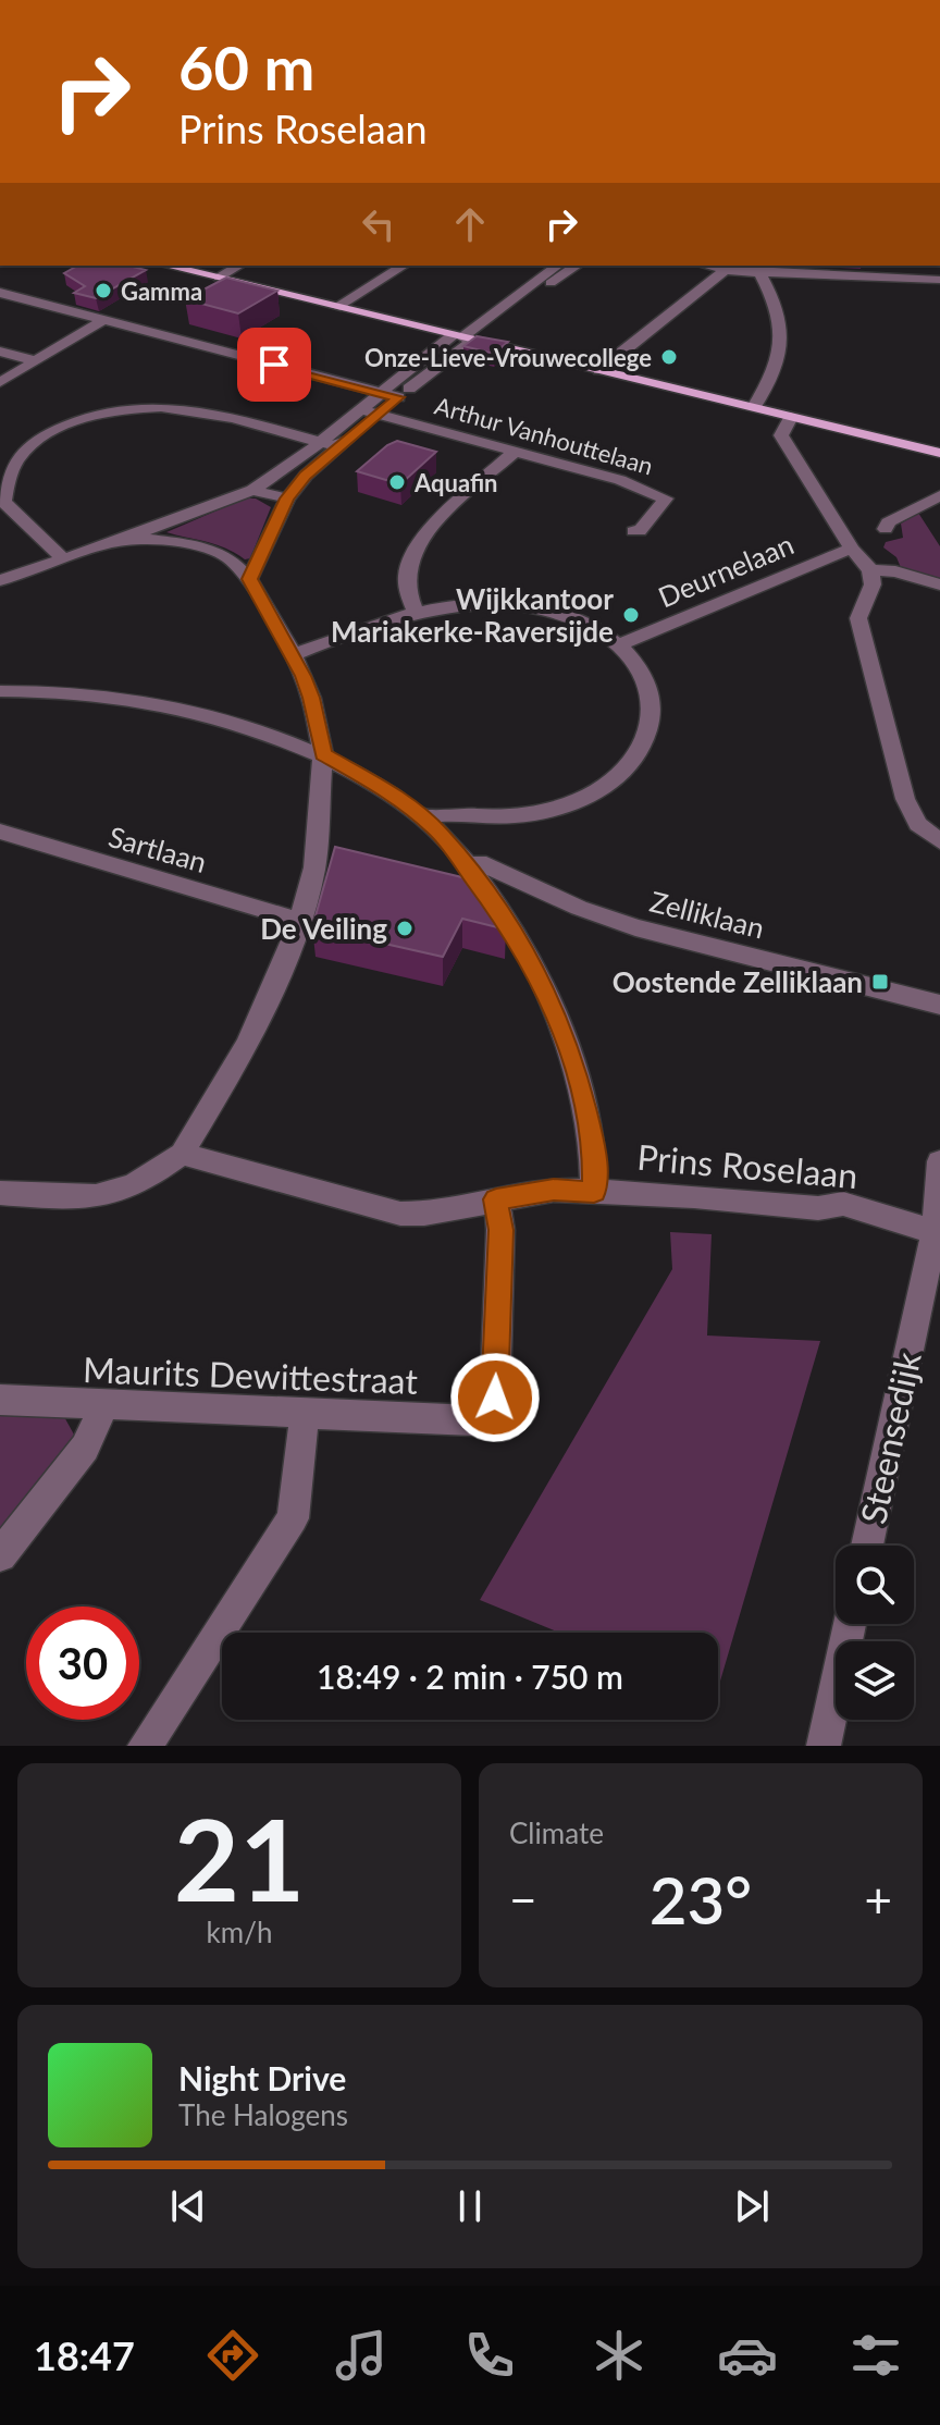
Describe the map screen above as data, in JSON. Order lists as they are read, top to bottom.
{
  "streets": {
    "street": [
      "Arthur Vanhouttelaan",
      "Deurnelaan",
      "Sartlaan",
      "Zelliklaan",
      "Prins Roselaan",
      "Maurits Dewittestraat",
      "Steensedijk"
    ]
  },
  "crossings": [
    ["Prins Roselaan", "Maurits Dewittestraat"],
    ["Prins Roselaan", "Steensedijk"]
  ],
  "places": {
    "other": [
      "Gamma",
      "Onze-Lieve-Vrouwecollege",
      "Aquafin",
      "Wijkkantoor Mariakerke-Raversijde",
      "De Veiling"
    ],
    "transit": ["Oostende Zelliklaan"]
  },
  "page": {
    "turn": ["60 m", "Prins Roselaan"],
    "limit": "30",
    "trip": "18:49 · 2 min · 750 m",
    "tile": [
      ["21", "km/h"],
      "Climate"
    ],
    "heat": ["−", "23°", "+"],
    "song": ["Night Drive", "The Halogens"],
    "tabs": "18:47"
  }
}
